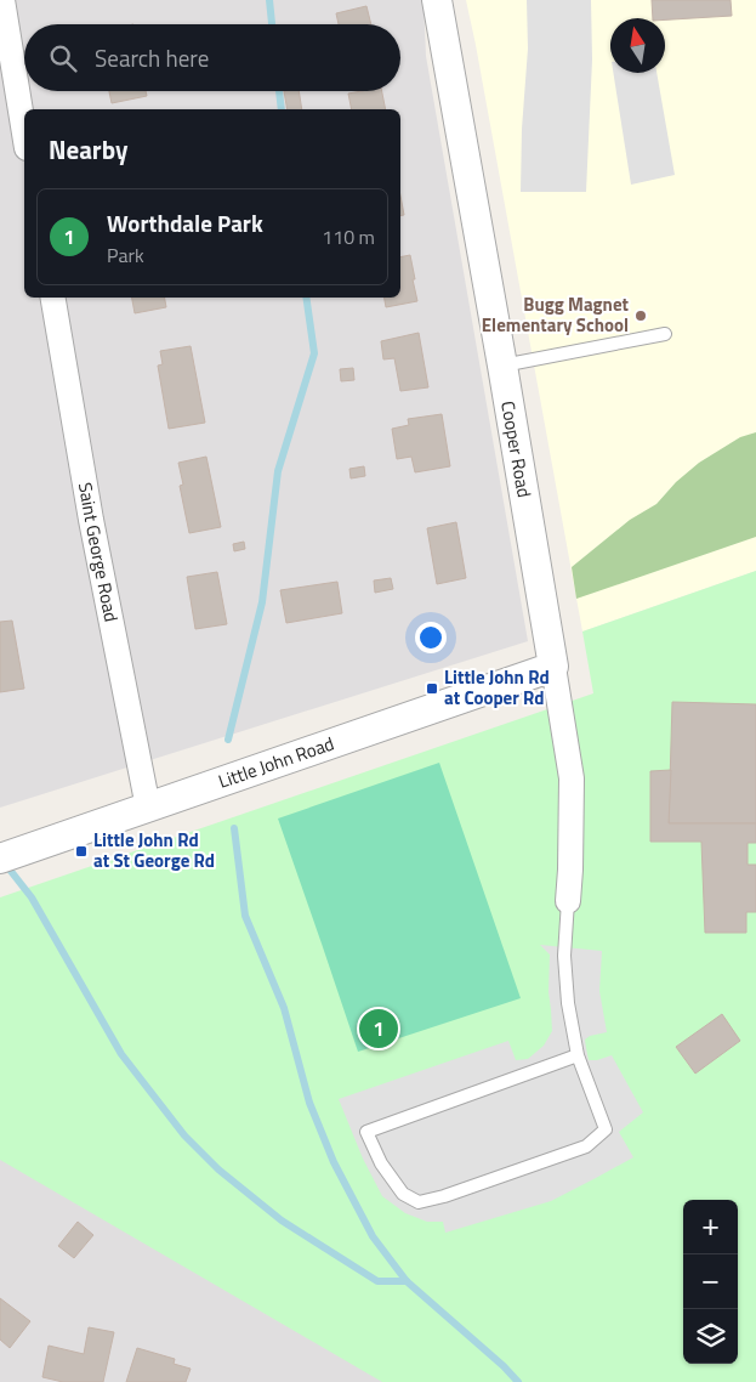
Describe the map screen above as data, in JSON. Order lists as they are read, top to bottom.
{
  "streets": {
    "street": ["Cooper Road", "Saint George Road", "Little John Road"]
  },
  "crossings": [
    ["Cooper Road", "Little John Road"],
    ["Saint George Road", "Little John Road"]
  ],
  "places": {
    "other": ["Bugg Magnet Elementary School"],
    "transit": ["Little John Rd at Cooper Rd", "Little John Rd at St George Rd"]
  },
  "north": "top",
  "page": {
    "search": "Search here",
    "heading": "Nearby",
    "list": [
      {
        "mark": "1",
        "name": "Worthdale Park",
        "note": "Park",
        "value": "110 m"
      }
    ],
    "pins": "1",
    "map_buttons": ["+", "−"]
  }
}
